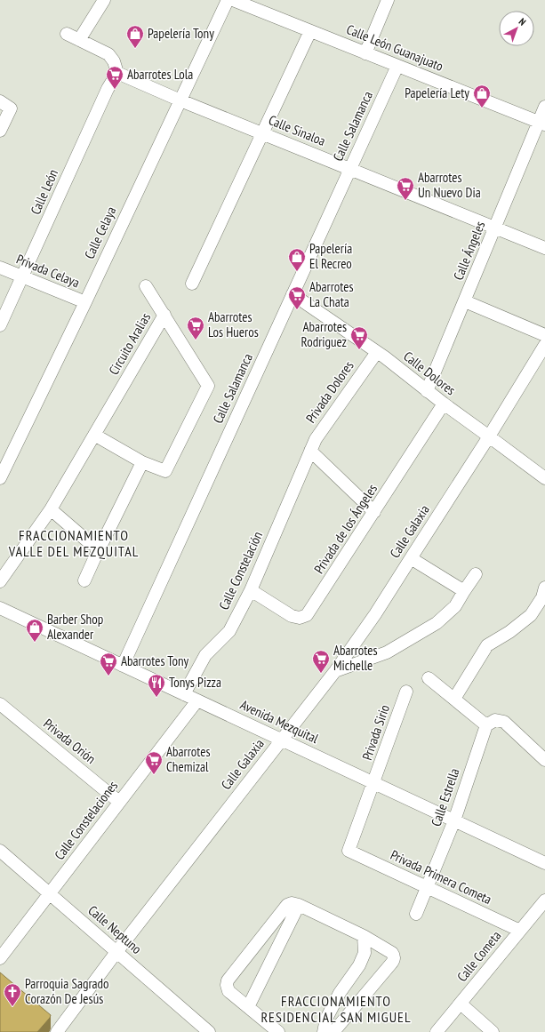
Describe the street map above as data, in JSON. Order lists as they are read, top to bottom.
{
  "streets": {
    "street": [
      "Calle León Guanajuato",
      "Calle Salamanca",
      "Calle Sinaloa",
      "Calle León",
      "Calle Celaya",
      "Calle Ángeles",
      "Privada Celaya",
      "Circuito Aralias",
      "Calle Dolores",
      "Privada Dolores",
      "Privada de los Ángeles",
      "Calle Galaxia",
      "Calle Constelación",
      "Avenida Mezquital",
      "Privada Sirio",
      "Privada Orión",
      "Calle Estrella",
      "Calle Constelaciones",
      "Privada Primera Cometa",
      "Calle Neptuno",
      "Calle Cometa"
    ]
  },
  "crossings": [
    ["Calle León Guanajuato", "Calle Salamanca"],
    ["Calle León Guanajuato", "Calle Ángeles"],
    ["Calle Salamanca", "Calle Sinaloa"],
    ["Calle Salamanca", "Calle Dolores"],
    ["Calle Salamanca", "Avenida Mezquital"],
    ["Calle Sinaloa", "Calle León"],
    ["Calle Sinaloa", "Calle Celaya"],
    ["Calle Sinaloa", "Calle Ángeles"],
    ["Calle León", "Privada Celaya"],
    ["Calle Celaya", "Privada Celaya"],
    ["Calle Ángeles", "Calle Dolores"],
    ["Calle Dolores", "Privada Dolores"],
    ["Calle Dolores", "Privada de los Ángeles"],
    ["Calle Dolores", "Calle Galaxia"],
    ["Privada Dolores", "Calle Constelación"],
    ["Privada de los Ángeles", "Calle Constelación"],
    ["Calle Galaxia", "Avenida Mezquital"],
    ["Calle Galaxia", "Calle Neptuno"],
    ["Calle Constelación", "Avenida Mezquital"],
    ["Avenida Mezquital", "Privada Sirio"],
    ["Avenida Mezquital", "Calle Estrella"],
    ["Avenida Mezquital", "Calle Constelaciones"],
    ["Privada Sirio", "Privada Primera Cometa"],
    ["Privada Orión", "Calle Constelaciones"],
    ["Calle Estrella", "Privada Primera Cometa"],
    ["Calle Constelaciones", "Calle Neptuno"],
    ["Privada Primera Cometa", "Calle Cometa"]
  ],
  "districts": ["FRACCIONAMIENTO VALLE DEL MEZQUITAL", "FRACCIONAMIENTO RESIDENCIAL SAN MIGUEL"],
  "places": {
    "shop": [
      "Papelería Tony",
      "Papelería Lety",
      "Papelería El Recreo",
      "Barber Shop Alexander"
    ],
    "supermarket": [
      "Abarrotes Lola",
      "Abarrotes Un Nuevo Dia",
      "Abarrotes La Chata",
      "Abarrotes Los Hueros",
      "Abarrotes Rodriguez",
      "Abarrotes Michelle",
      "Abarrotes Tony",
      "Abarrotes Chemizal"
    ],
    "restaurant": ["Tonys Pizza"],
    "church": ["Parroquia Sagrado Corazón De Jesús"]
  },
  "north": "top right"
}
